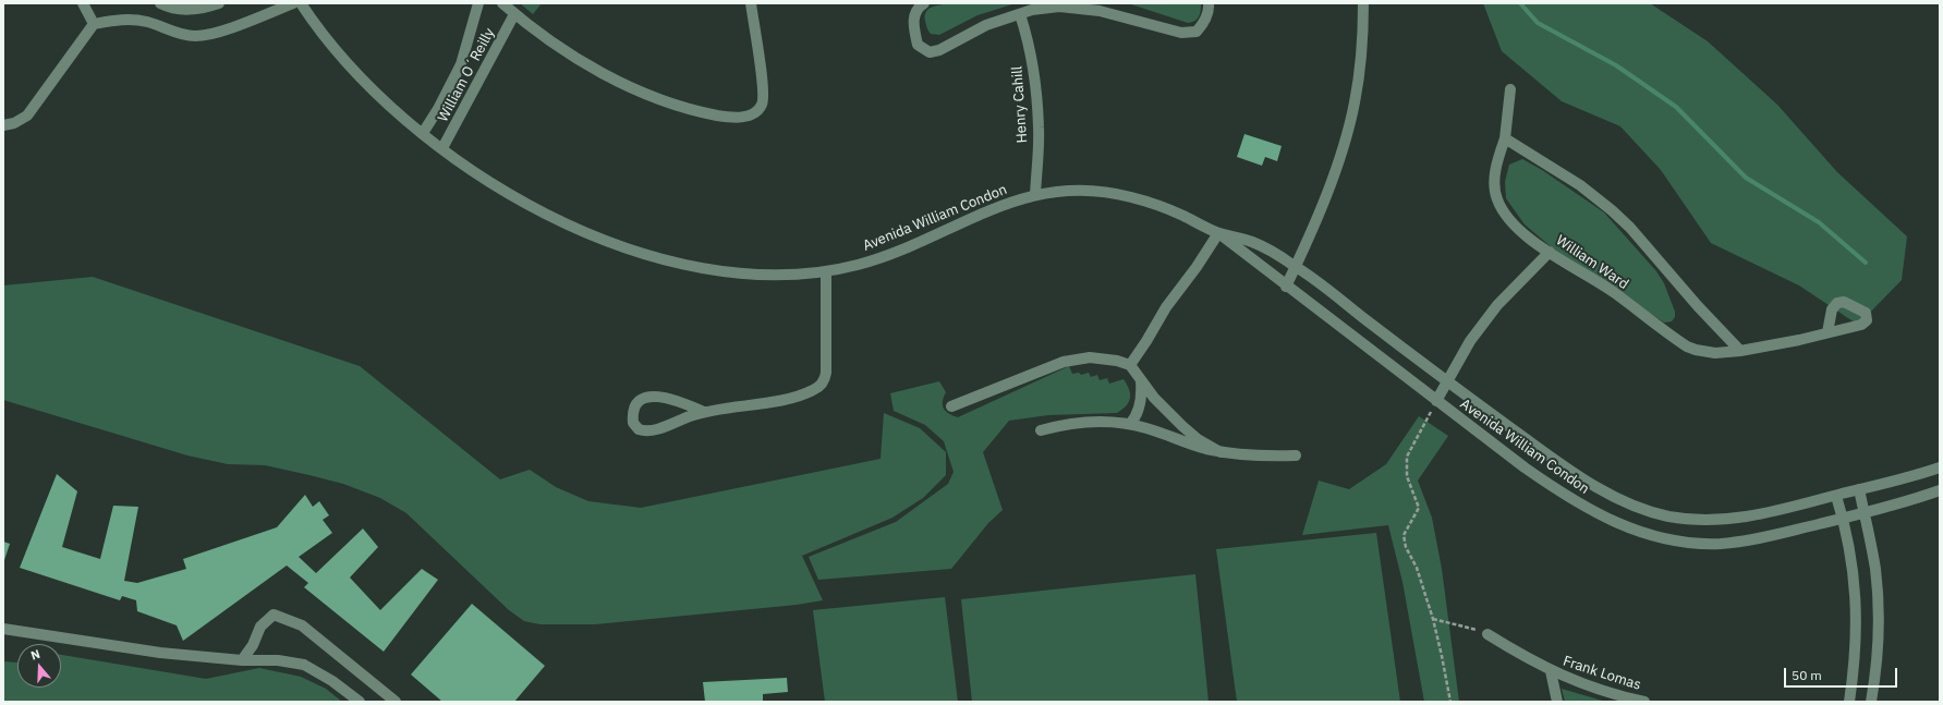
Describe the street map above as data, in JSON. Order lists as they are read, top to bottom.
{
  "streets": {
    "street": [
      "William O´Reilly",
      "Henry Cahill",
      "Avenida William Condon",
      "William Ward",
      "Frank Lomas"
    ]
  },
  "crossings": [
    ["William O´Reilly", "Avenida William Condon"],
    ["Henry Cahill", "Avenida William Condon"]
  ],
  "scale_bar": "50 m",
  "north": "top"
}
